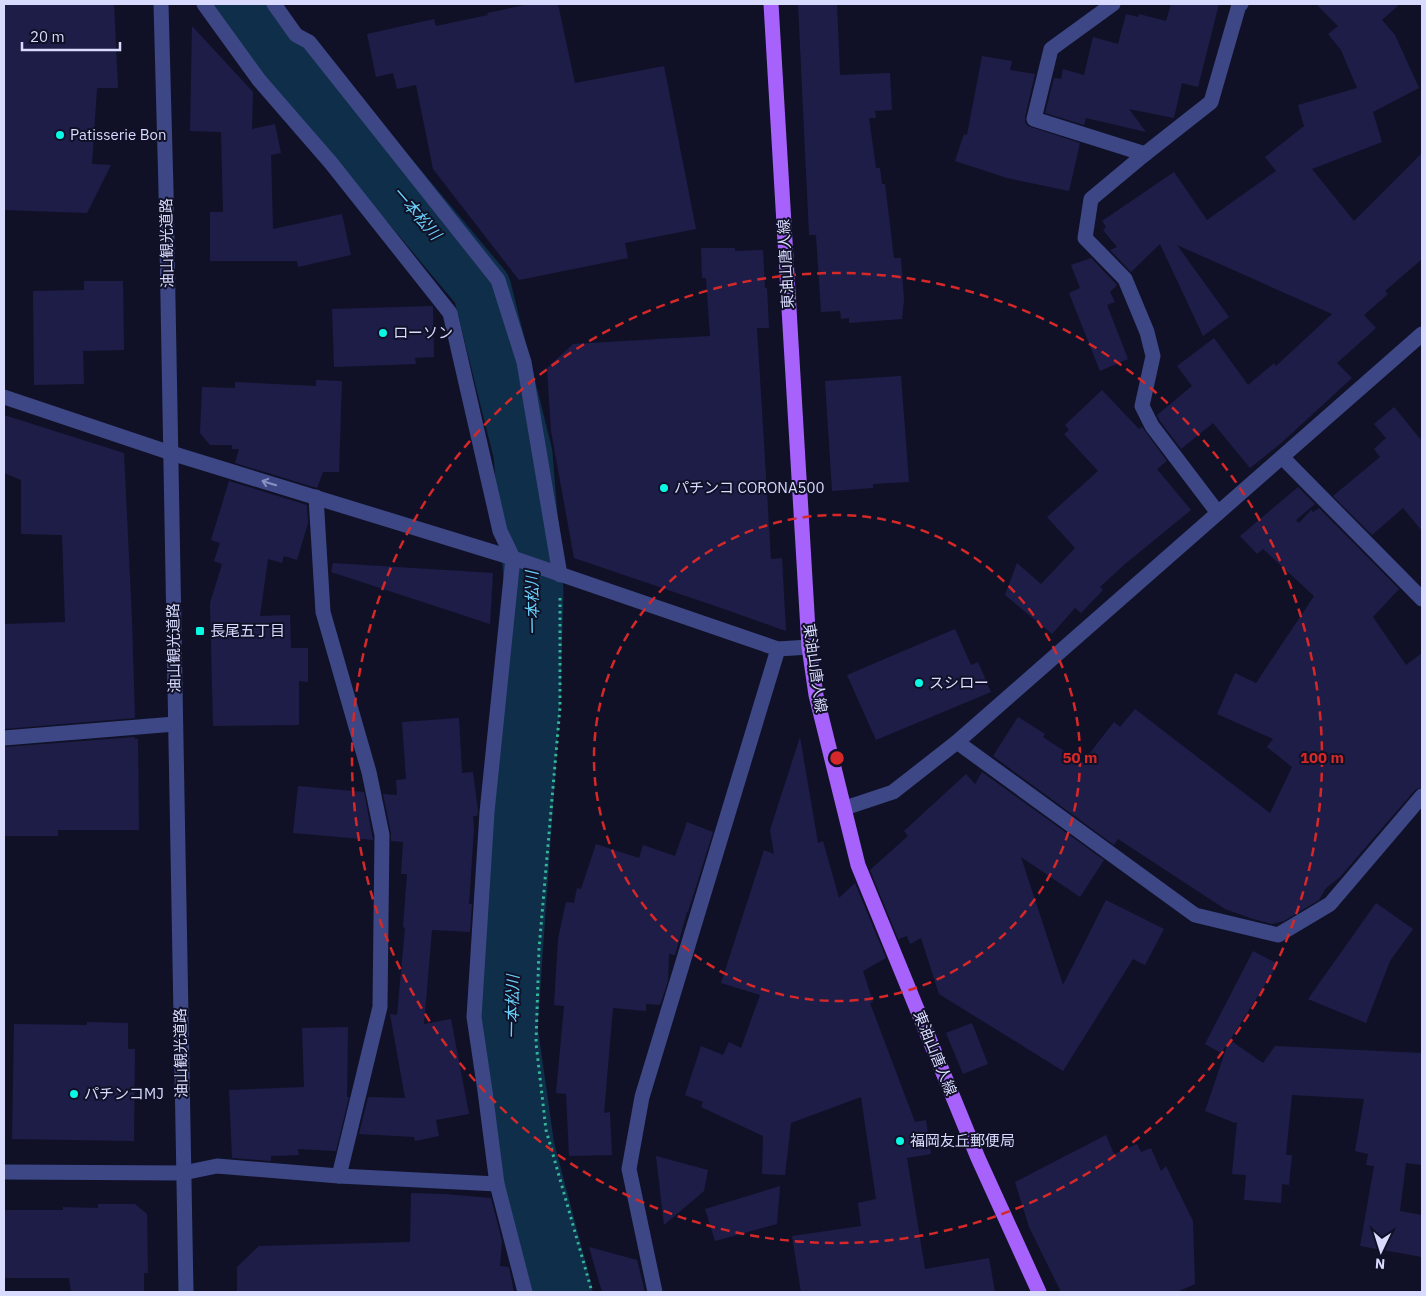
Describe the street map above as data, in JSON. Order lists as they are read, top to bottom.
{
  "streets": {
    "main road": ["東油山唐人線"],
    "street": ["油山観光道路"]
  },
  "water": ["一本松川"],
  "places": {
    "other": [
      "Patisserie Bon",
      "ローソン",
      "パチンコ CORONA500",
      "スシロー",
      "パチンコMJ",
      "福岡友丘郵便局"
    ],
    "transit": ["長尾五丁目"]
  },
  "scale_bar": "20 m",
  "north": "bottom",
  "rings": ["50 m", "100 m"]
}
